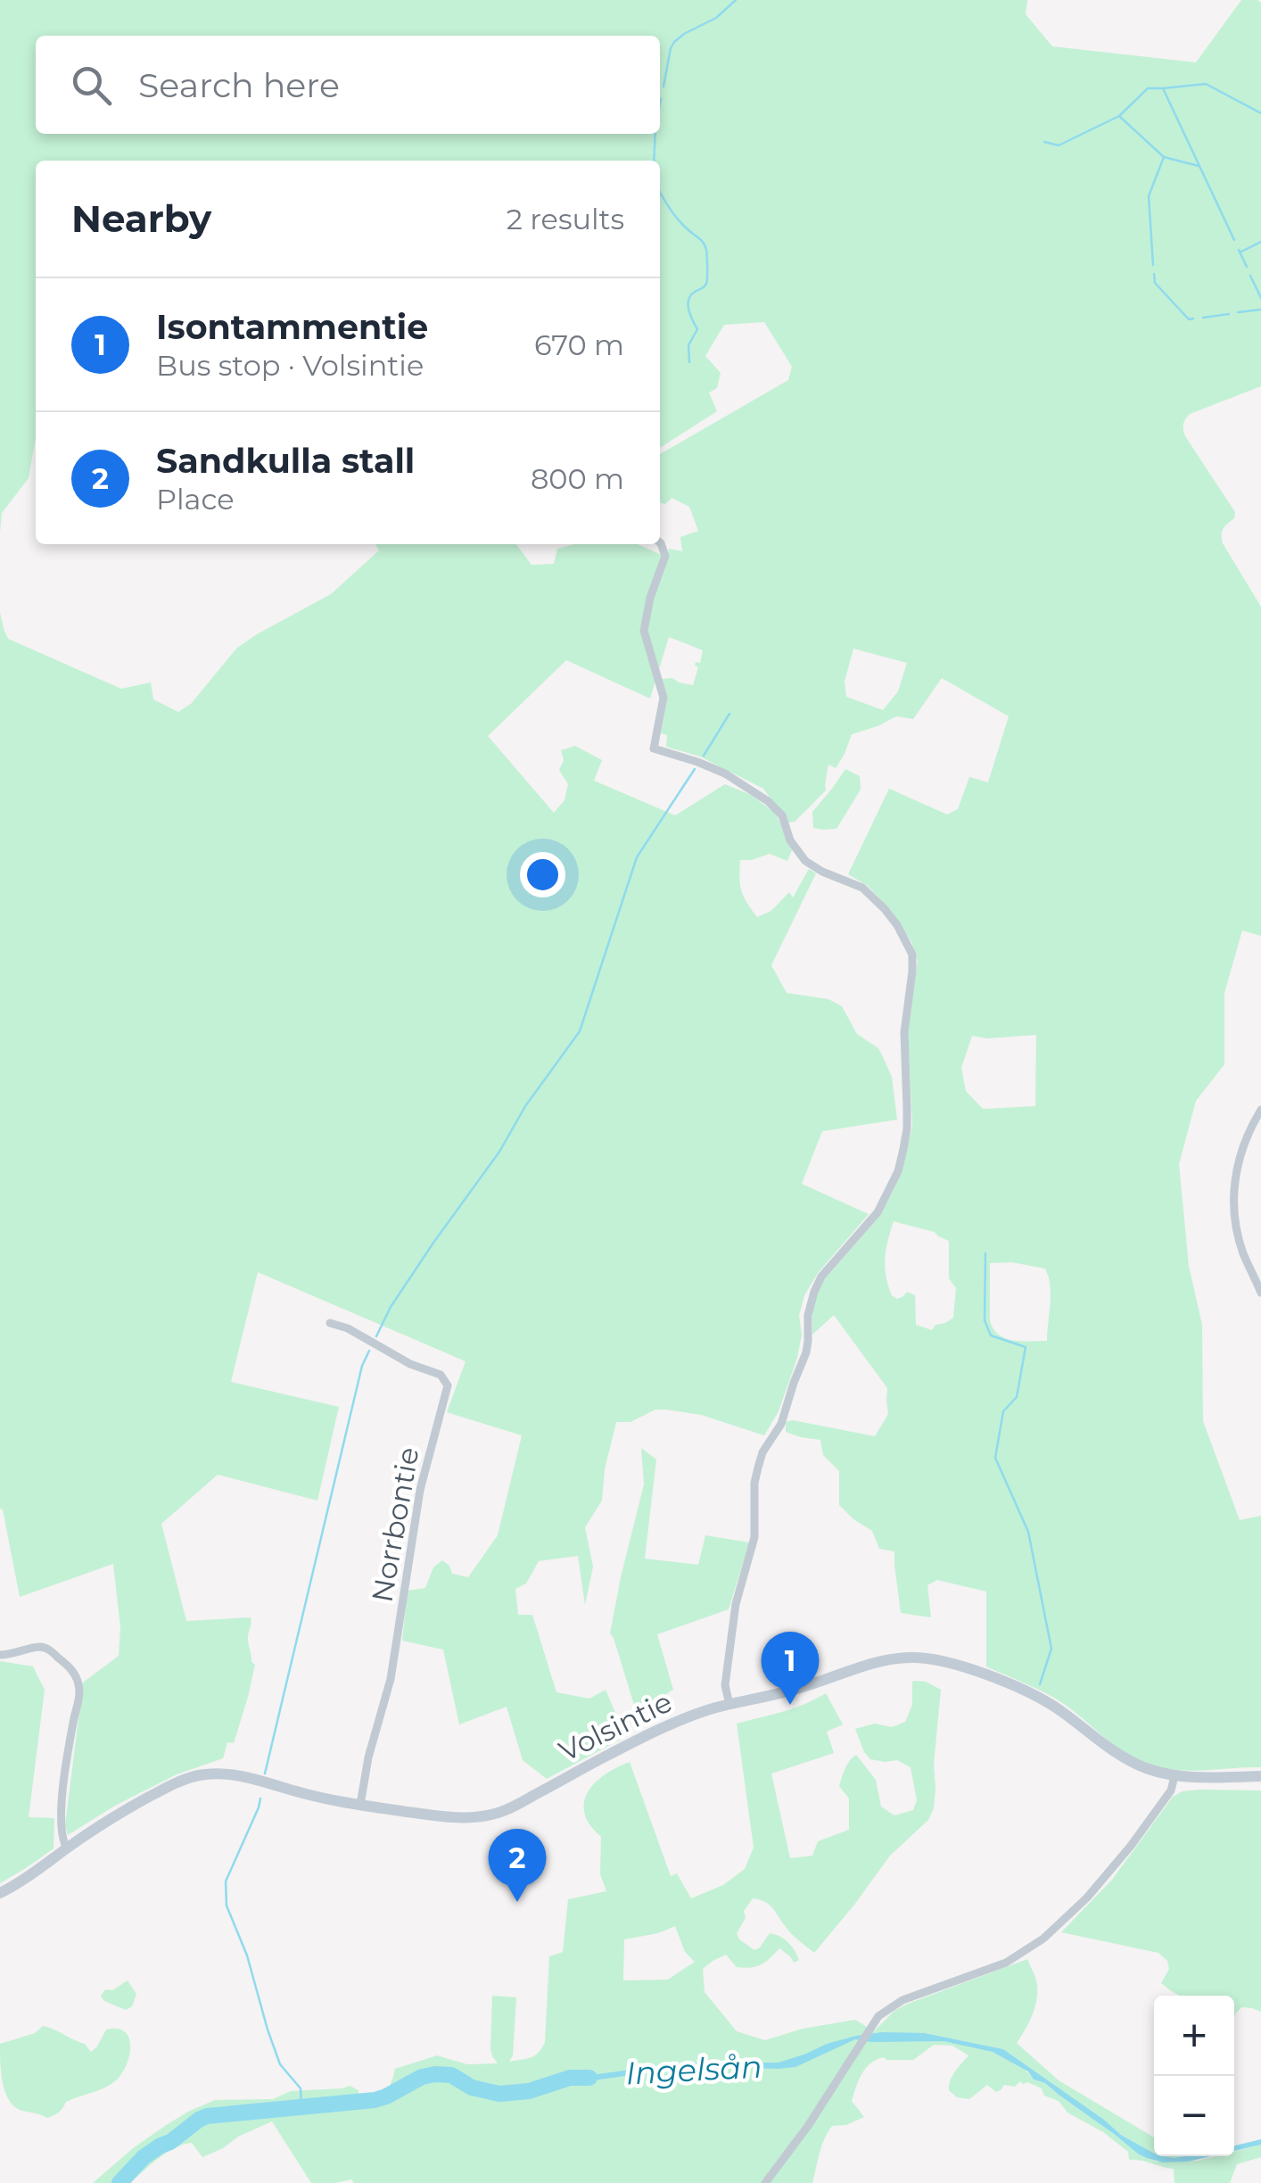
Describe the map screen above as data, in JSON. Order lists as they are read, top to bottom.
{
  "streets": {
    "street": ["Norrbontie", "Volsintie"]
  },
  "crossings": [
    ["Norrbontie", "Volsintie"]
  ],
  "water": ["Ingelsån"],
  "page": {
    "search": "Search here",
    "heading": ["Nearby", "2 results"],
    "list": [
      {
        "mark": "1",
        "name": "Isontammentie",
        "note": "Bus stop · Volsintie",
        "value": "670 m"
      },
      {
        "mark": "2",
        "name": "Sandkulla stall",
        "note": "Place",
        "value": "800 m"
      }
    ],
    "pins": ["1", "2"],
    "map_buttons": ["+", "−"]
  }
}
